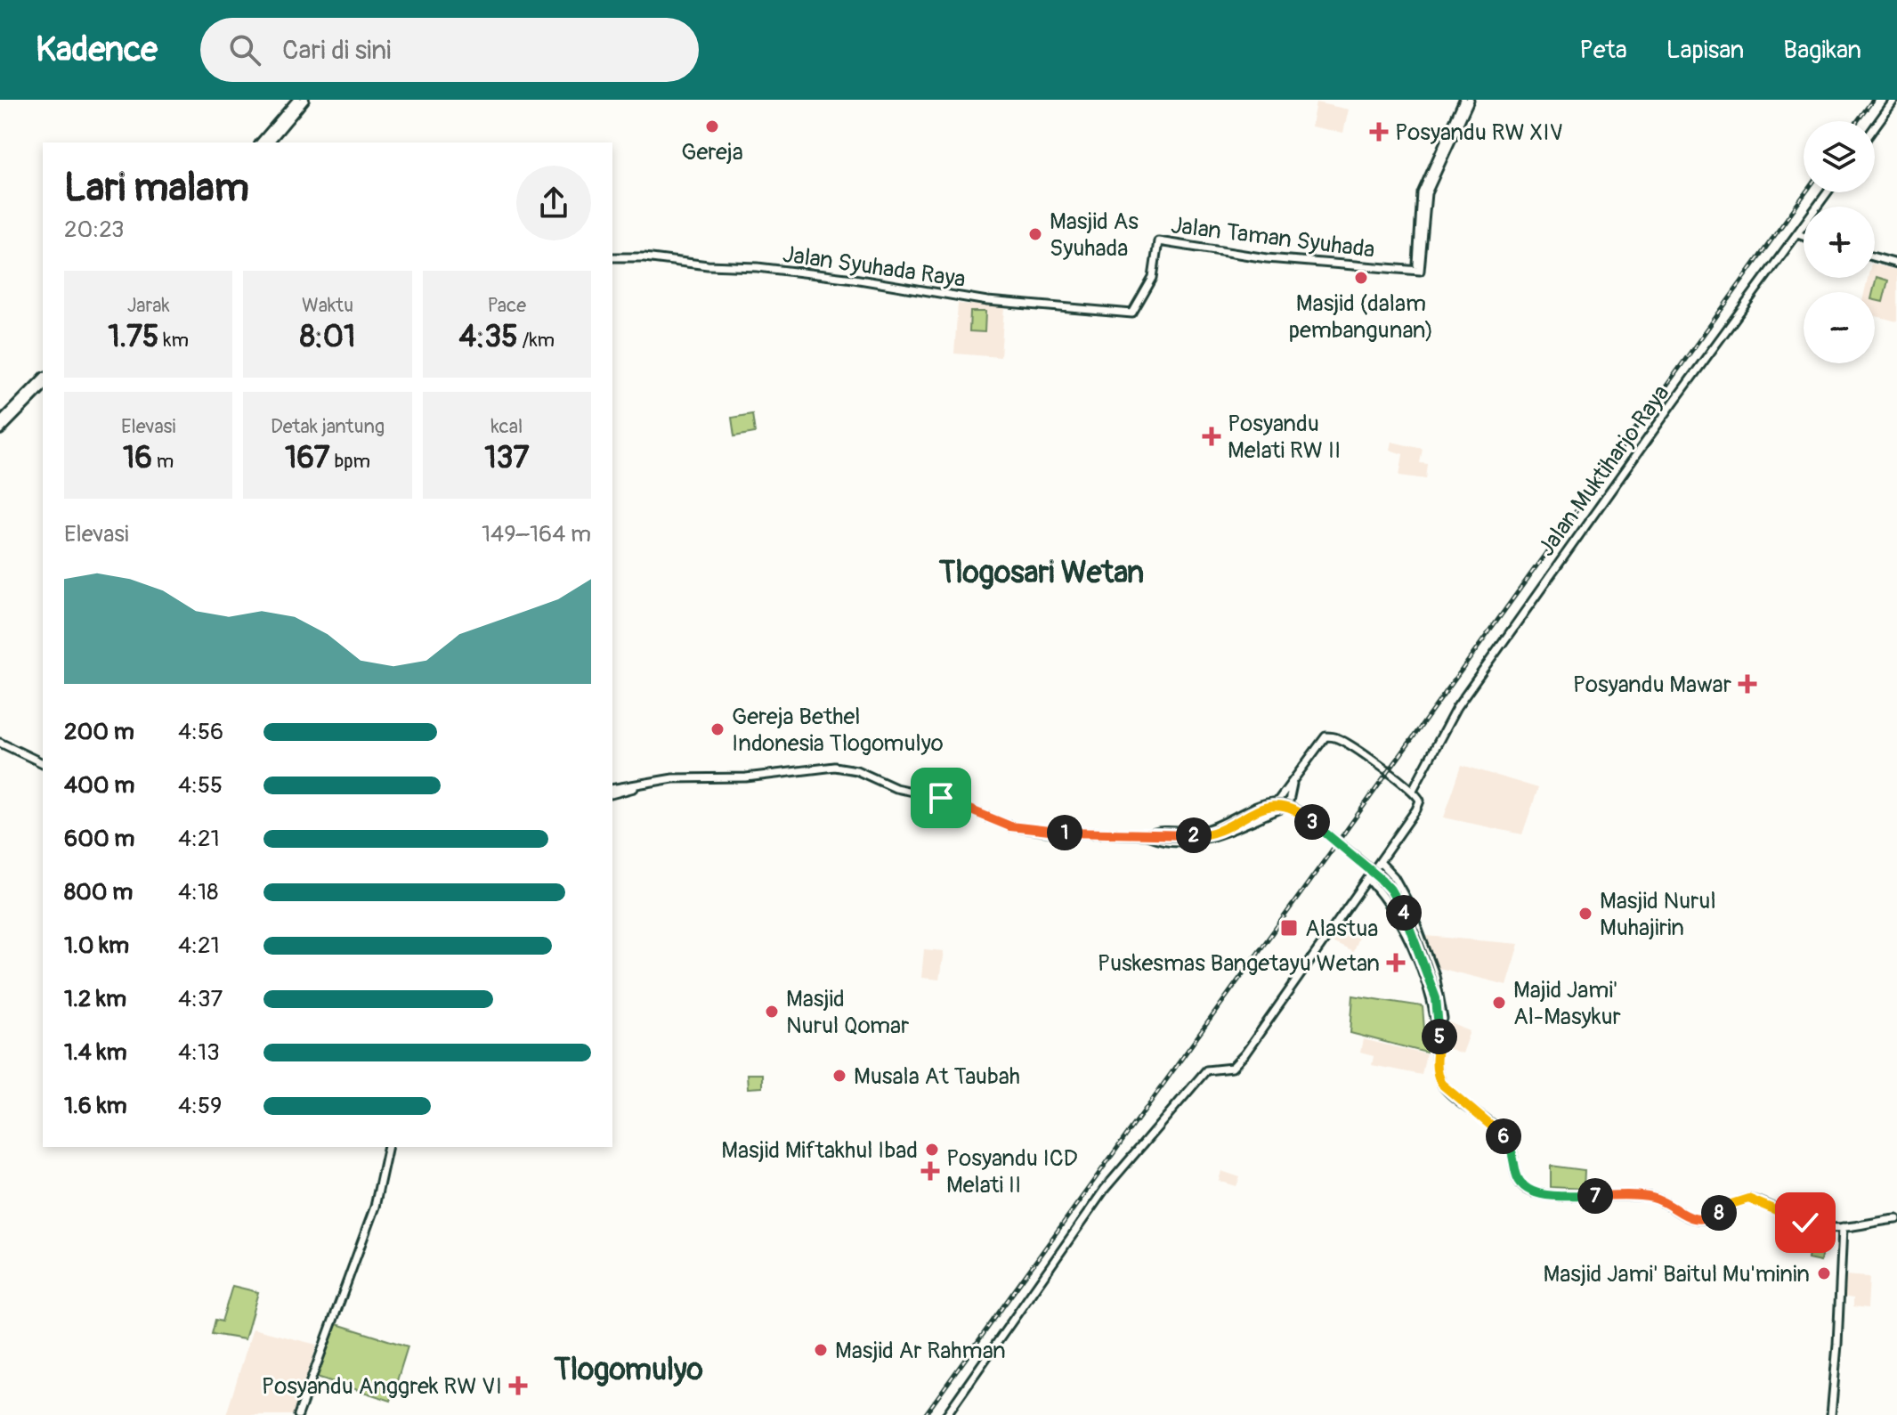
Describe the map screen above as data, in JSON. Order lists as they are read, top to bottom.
{
  "streets": {
    "street": ["Jalan Taman Syuhada", "Jalan Syuhada Raya", "Jalan Muktiharjo Raya"]
  },
  "crossings": [
    ["Jalan Taman Syuhada", "Jalan Syuhada Raya"]
  ],
  "districts": ["Tlogosari Wetan", "Tlogomulyo"],
  "places": {
    "other": [
      "Gereja",
      "Masjid As Syuhada",
      "Masjid (dalam pembangunan)",
      "Gereja Bethel Indonesia Tlogomulyo",
      "Masjid Nurul Muhajirin",
      "Majid Jami' Al-Masykur",
      "Masjid Nurul Qomar",
      "Musala At Taubah",
      "Masjid Miftakhul Ibad",
      "Masjid Jami' Baitul Mu'minin",
      "Masjid Ar Rahman"
    ],
    "health": [
      "Posyandu RW XIV",
      "Posyandu Melati RW II",
      "Posyandu Mawar",
      "Puskesmas Bangetayu Wetan",
      "Posyandu ICD Melati II",
      "Posyandu Anggrek RW VI"
    ],
    "transit": ["Alastua"]
  },
  "page": {
    "header": "Kadence",
    "search": "Cari di sini",
    "nav": ["Peta", "Lapisan", "Bagikan"],
    "map_buttons": ["+", "−"],
    "heading": ["Lari malam", "20:23"],
    "stats": [
      ["Jarak", "1.75 km"],
      ["Waktu", "8:01"],
      ["Pace", "4:35 /km"],
      ["Elevasi", "16 m"],
      ["Detak jantung", "167 bpm"],
      ["kcal", "137"]
    ],
    "chart": ["Elevasi", "149–164 m"],
    "list": [
      {
        "name": "200 m",
        "note": "4:56"
      },
      {
        "name": "400 m",
        "note": "4:55"
      },
      {
        "name": "600 m",
        "note": "4:21"
      },
      {
        "name": "800 m",
        "note": "4:18"
      },
      {
        "name": "1.0 km",
        "note": "4:21"
      },
      {
        "name": "1.2 km",
        "note": "4:37"
      },
      {
        "name": "1.4 km",
        "note": "4:13"
      },
      {
        "name": "1.6 km",
        "note": "4:59"
      }
    ],
    "pins": [
      "3",
      "1",
      "2",
      "4",
      "5",
      "6",
      "7",
      "8"
    ]
  }
}
